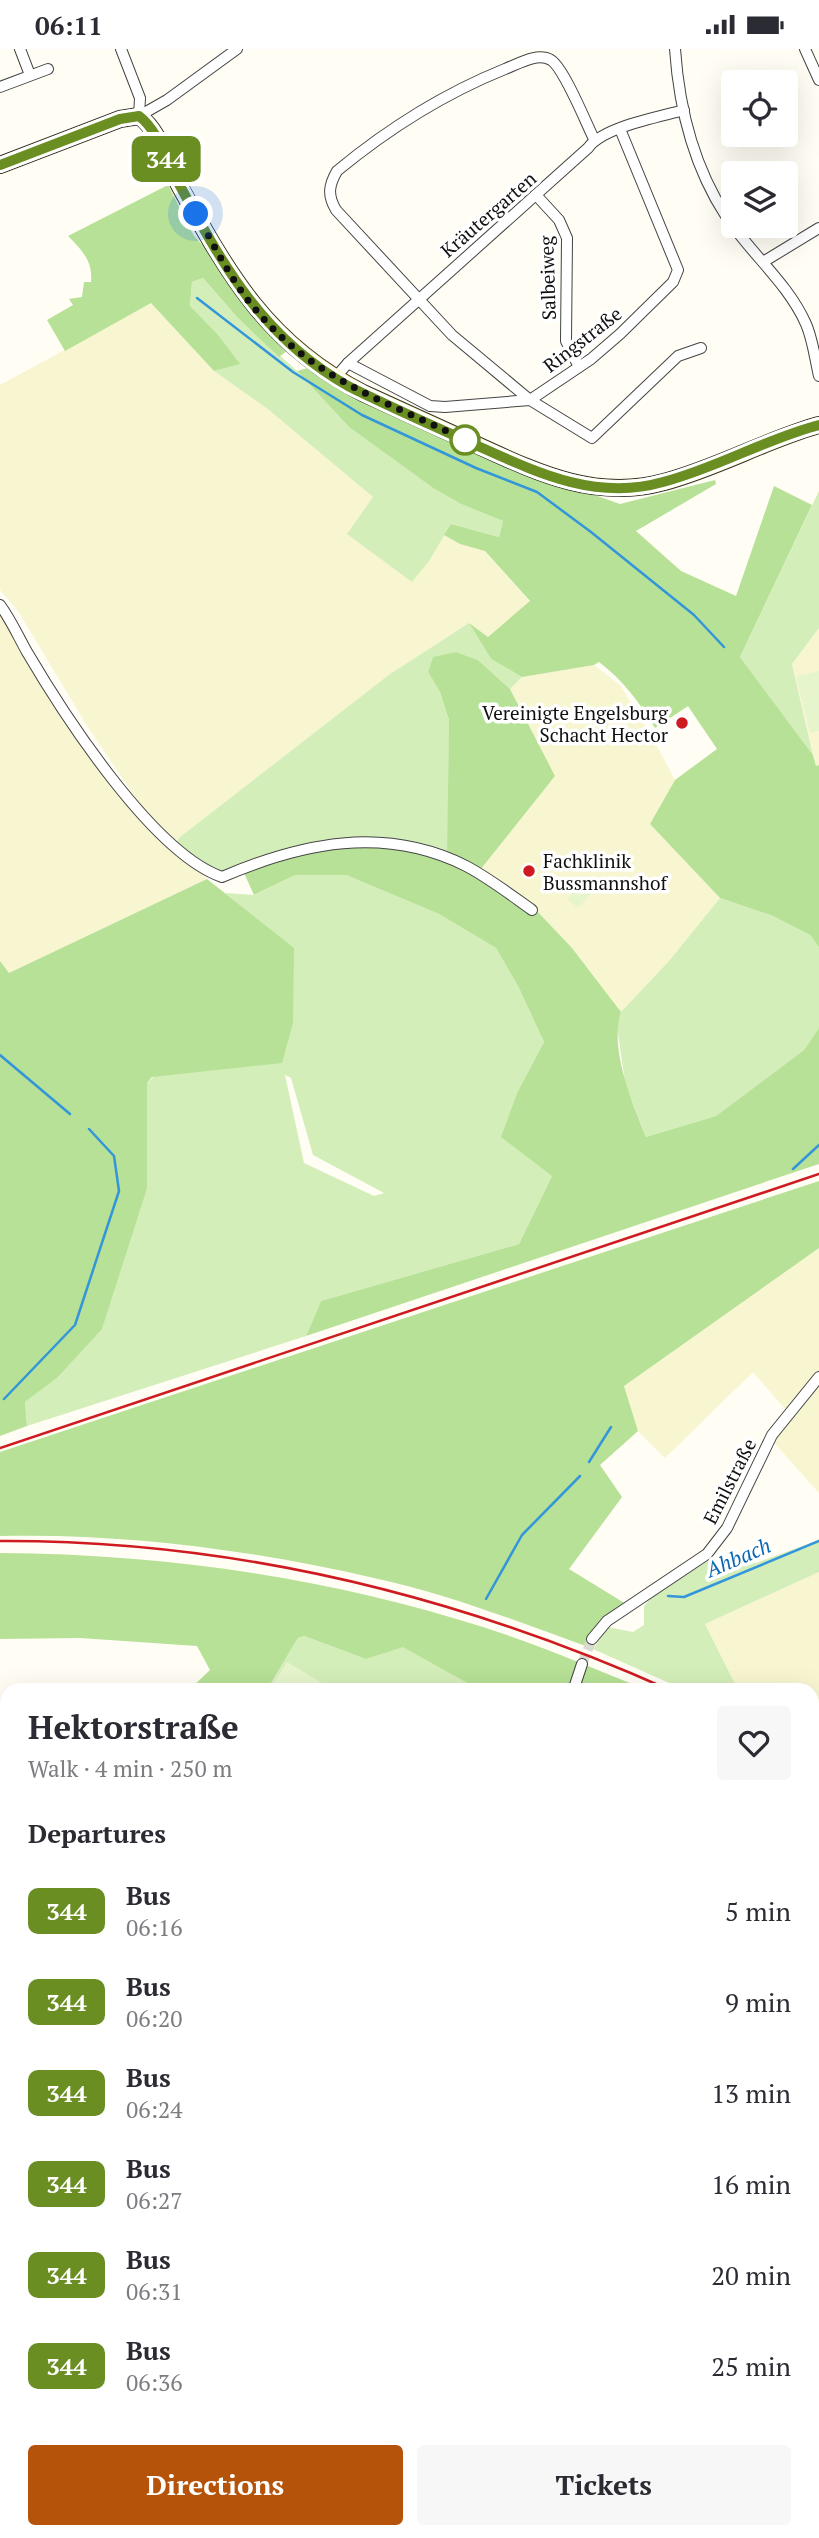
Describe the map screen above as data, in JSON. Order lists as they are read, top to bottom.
{
  "streets": {
    "street": [
      "Kräutergarten",
      "Salbeiweg",
      "Ringstraße",
      "Emilstraße"
    ]
  },
  "crossings": [
    ["Kräutergarten", "Salbeiweg"],
    ["Kräutergarten", "Ringstraße"],
    ["Salbeiweg", "Ringstraße"]
  ],
  "water": ["Ahbach"],
  "places": ["Vereinigte Engelsburg Schacht Hector", "Fachklinik Bussmannshof"],
  "lines": ["bus line 344"],
  "page": {
    "status": "06:11",
    "on_map": "344",
    "heading": [
      ["Hektorstraße", "Walk · 4 min · 250 m"],
      "Departures"
    ],
    "list": [
      {
        "mark": "344",
        "name": "Bus",
        "note": "06:16",
        "value": "5 min"
      },
      {
        "mark": "344",
        "name": "Bus",
        "note": "06:20",
        "value": "9 min"
      },
      {
        "mark": "344",
        "name": "Bus",
        "note": "06:24",
        "value": "13 min"
      },
      {
        "mark": "344",
        "name": "Bus",
        "note": "06:27",
        "value": "16 min"
      },
      {
        "mark": "344",
        "name": "Bus",
        "note": "06:31",
        "value": "20 min"
      },
      {
        "mark": "344",
        "name": "Bus",
        "note": "06:36",
        "value": "25 min"
      }
    ],
    "buttons": ["Directions", "Tickets"]
  }
}
